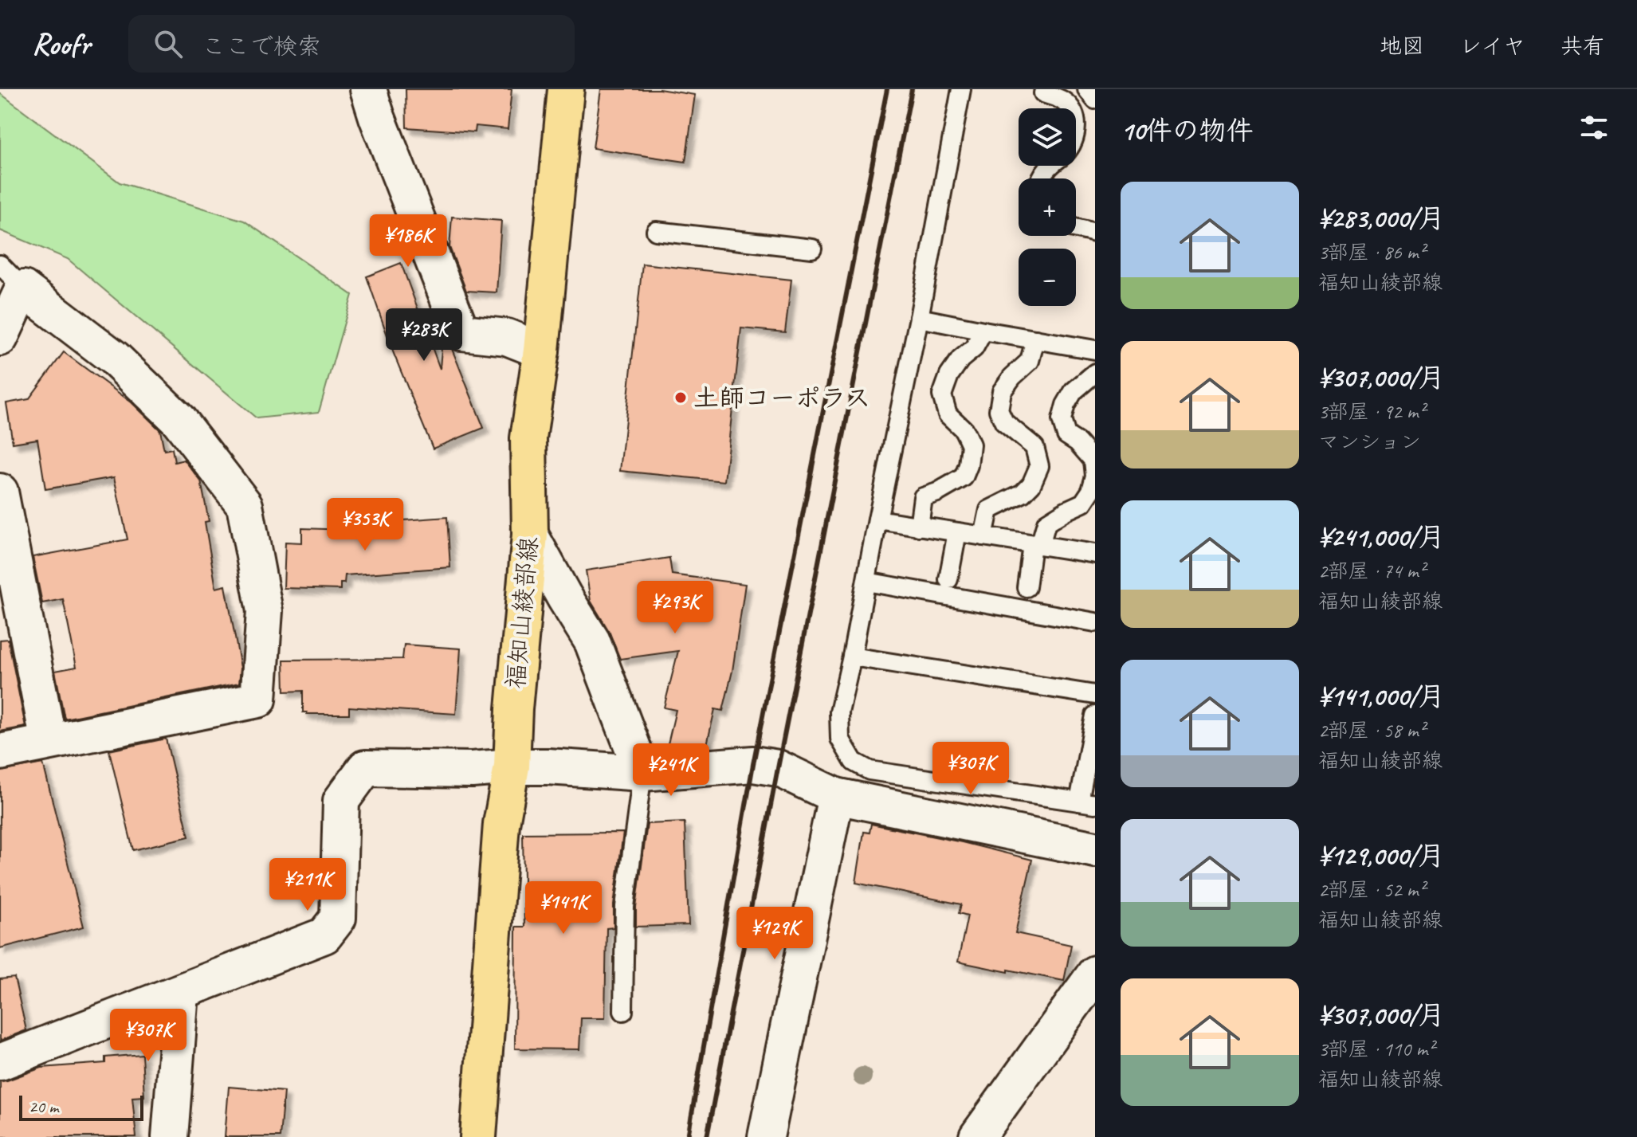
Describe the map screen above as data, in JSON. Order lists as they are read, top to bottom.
{
  "streets": {
    "main road": ["福知山綾部線"]
  },
  "places": ["土師コーポラス"],
  "scale_bar": "20 m",
  "page": {
    "header": "Roofr",
    "search": "ここで検索",
    "nav": ["地図", "レイヤ", "共有"],
    "heading": "10件の物件",
    "map_buttons": ["+", "−"],
    "list": [
      {
        "name": "¥283,000/月",
        "note": "3部屋 · 86 m² · 福知山綾部線"
      },
      {
        "name": "¥307,000/月",
        "note": "3部屋 · 92 m² · マンション"
      },
      {
        "name": "¥241,000/月",
        "note": "2部屋 · 74 m² · 福知山綾部線"
      },
      {
        "name": "¥141,000/月",
        "note": "2部屋 · 58 m² · 福知山綾部線"
      },
      {
        "name": "¥129,000/月",
        "note": "2部屋 · 52 m² · 福知山綾部線"
      },
      {
        "name": "¥307,000/月",
        "note": "3部屋 · 110 m² · 福知山綾部線"
      }
    ],
    "price": [
      "¥186K",
      "¥283K",
      "¥353K",
      "¥293K",
      "¥307K",
      "¥241K",
      "¥211K",
      "¥141K",
      "¥129K",
      "¥307K"
    ],
    "scale": "20 m"
  }
}
